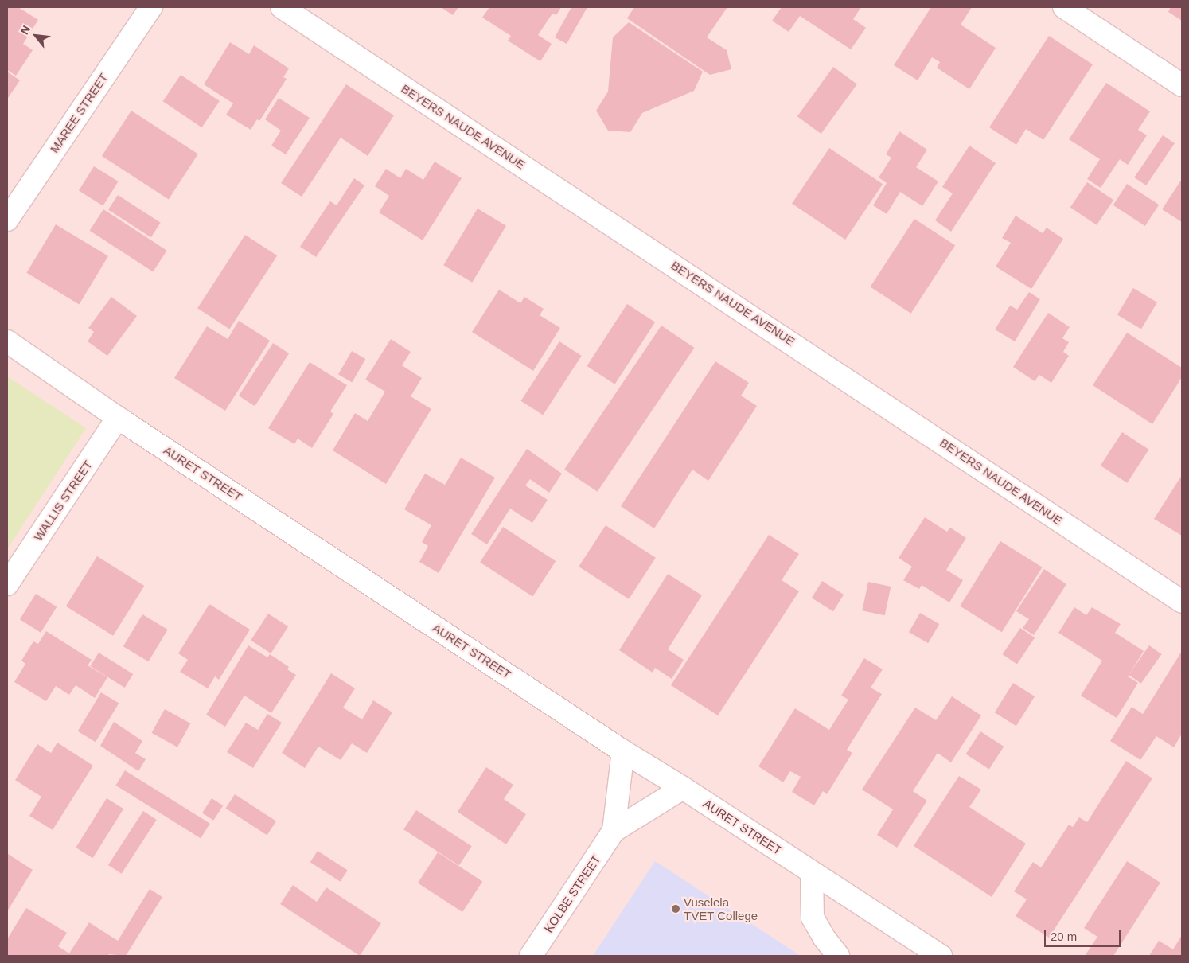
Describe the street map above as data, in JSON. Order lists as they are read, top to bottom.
{
  "streets": {
    "street": [
      "MAREE STREET",
      "BEYERS NAUDE AVENUE",
      "AURET STREET",
      "WALLIS STREET",
      "KOLBE STREET"
    ]
  },
  "crossings": [
    ["AURET STREET", "WALLIS STREET"],
    ["AURET STREET", "KOLBE STREET"]
  ],
  "places": ["Vuselela TVET College"],
  "scale_bar": "20 m",
  "north": "top left"
}
